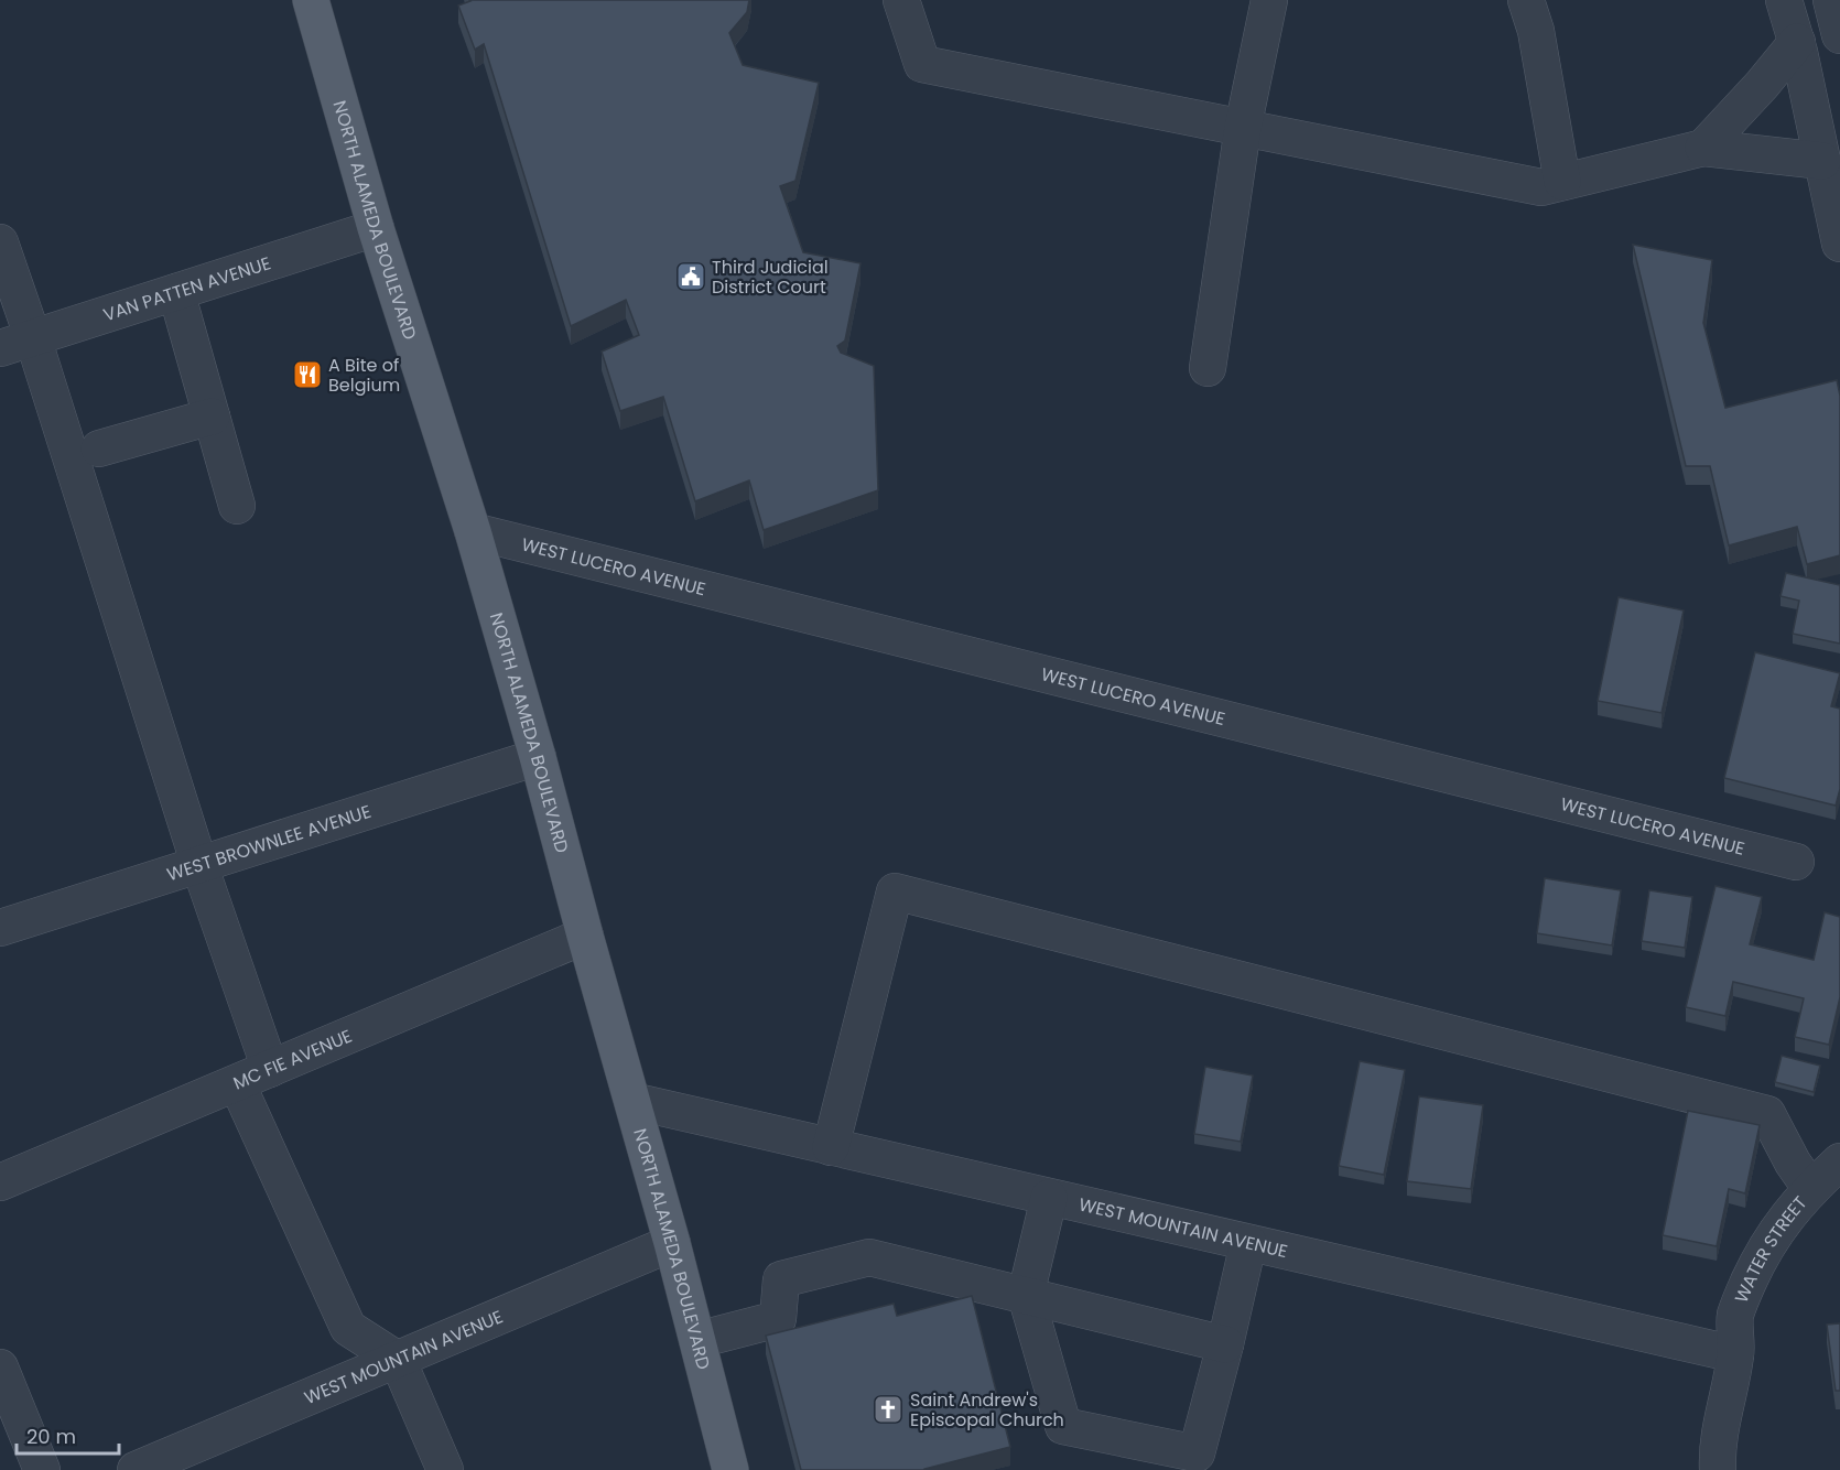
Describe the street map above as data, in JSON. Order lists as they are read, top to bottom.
{
  "streets": {
    "main road": ["NORTH ALAMEDA BOULEVARD"],
    "street": [
      "VAN PATTEN AVENUE",
      "WEST LUCERO AVENUE",
      "WEST BROWNLEE AVENUE",
      "MC FIE AVENUE",
      "WEST MOUNTAIN AVENUE",
      "WATER STREET"
    ]
  },
  "crossings": [
    ["NORTH ALAMEDA BOULEVARD", "VAN PATTEN AVENUE"],
    ["NORTH ALAMEDA BOULEVARD", "WEST LUCERO AVENUE"],
    ["NORTH ALAMEDA BOULEVARD", "WEST BROWNLEE AVENUE"],
    ["NORTH ALAMEDA BOULEVARD", "MC FIE AVENUE"],
    ["NORTH ALAMEDA BOULEVARD", "WEST MOUNTAIN AVENUE"],
    ["WEST MOUNTAIN AVENUE", "WATER STREET"]
  ],
  "places": {
    "public building": ["Third Judicial District Court"],
    "restaurant": ["A Bite of Belgium"],
    "church": ["Saint Andrew's Episcopal Church"]
  },
  "scale_bar": "20 m"
}
